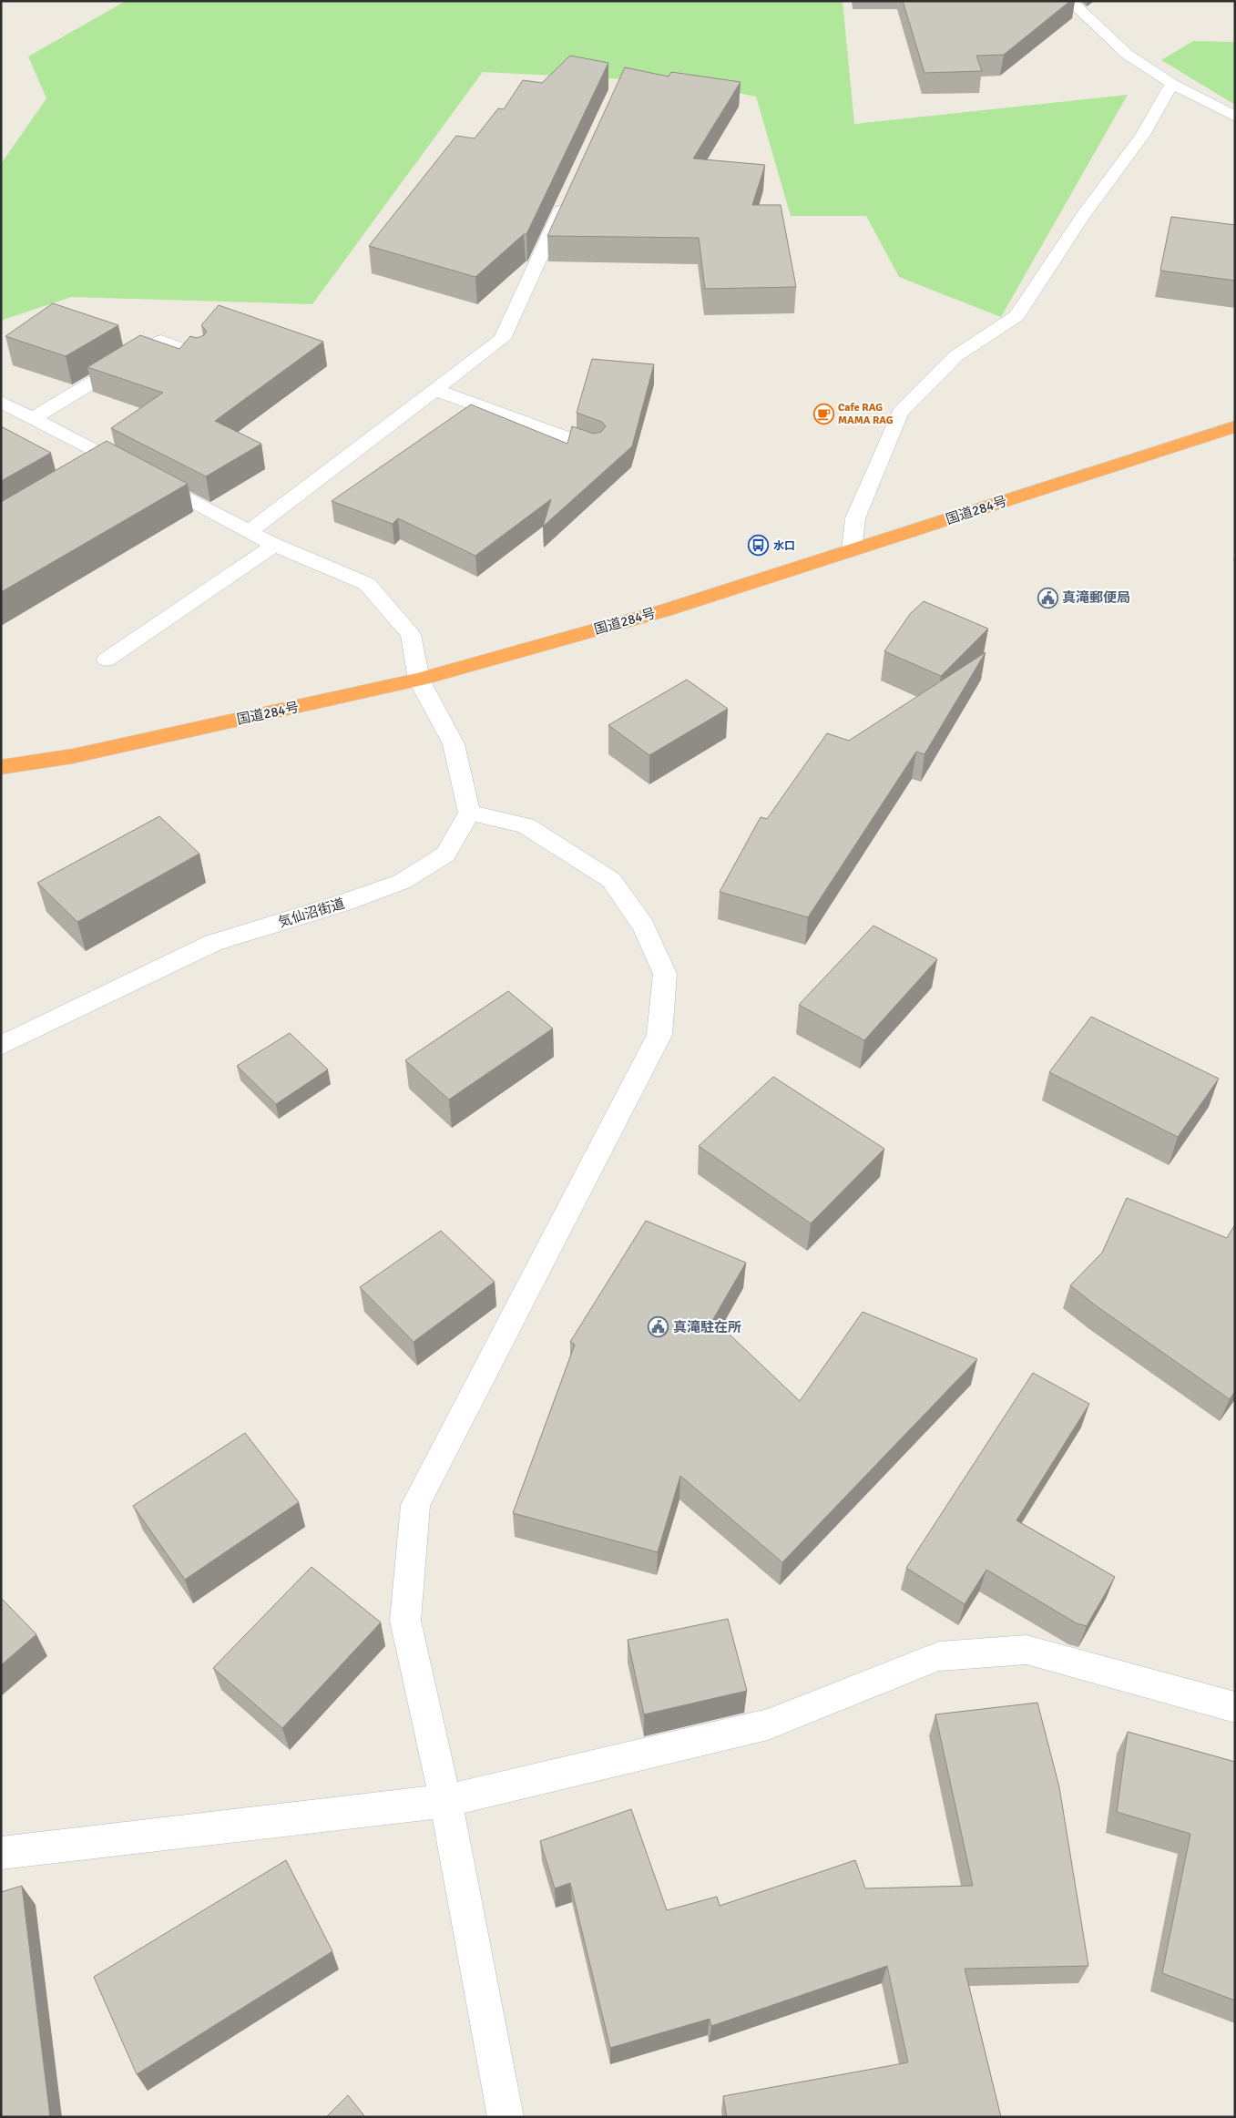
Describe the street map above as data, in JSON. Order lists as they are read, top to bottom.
{
  "streets": {
    "highway": ["国道284号"],
    "street": ["気仙沼街道"]
  },
  "places": {
    "cafe": ["Cafe RAG MAMA RAG"],
    "bus stop": ["水口"],
    "public building": ["真滝郵便局", "真滝駐在所"]
  }
}
